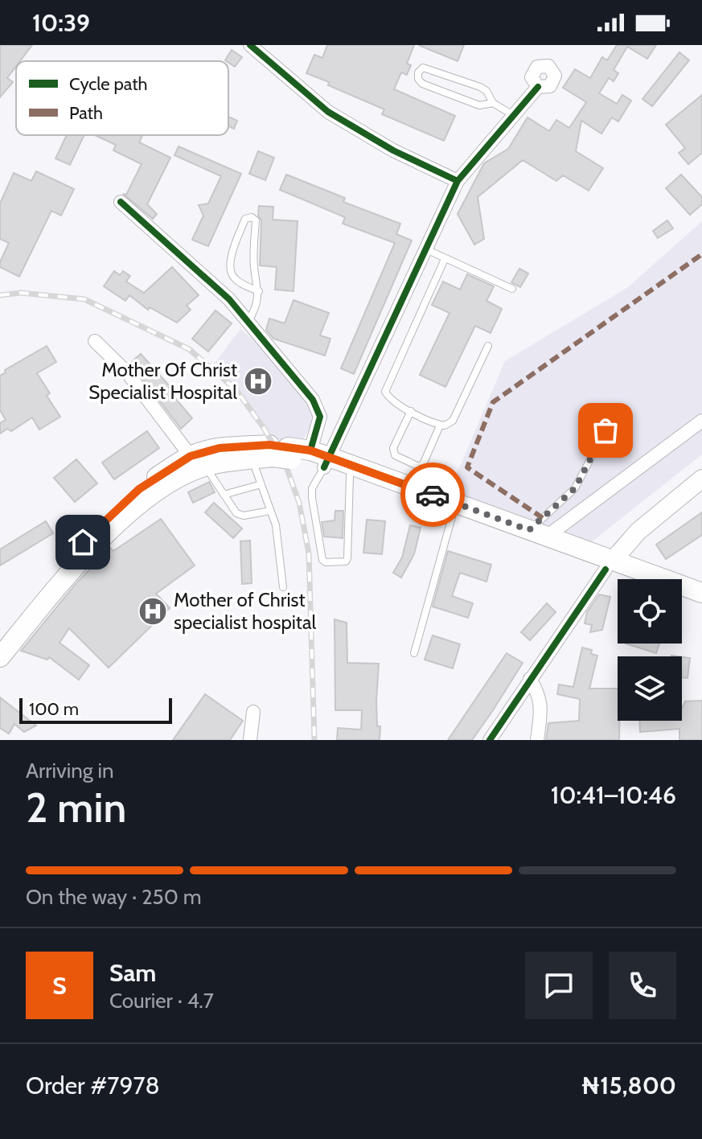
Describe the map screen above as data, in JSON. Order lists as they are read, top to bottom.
{
  "places": {
    "hospital": ["Mother Of Christ Specialist Hospital", "Mother of Christ specialist hospital"]
  },
  "legend": ["Cycle path", "Path"],
  "scale_bar": "100 m",
  "page": {
    "status": "10:39",
    "scale": "100 m",
    "heading": ["2 min", "Arriving in", "10:41–10:46"],
    "panel": [
      "Sam",
      "Courier · 4.7",
      "Order #7978",
      "₦15,800"
    ],
    "bar": "On the way · 250 m",
    "round": "S"
  }
}
